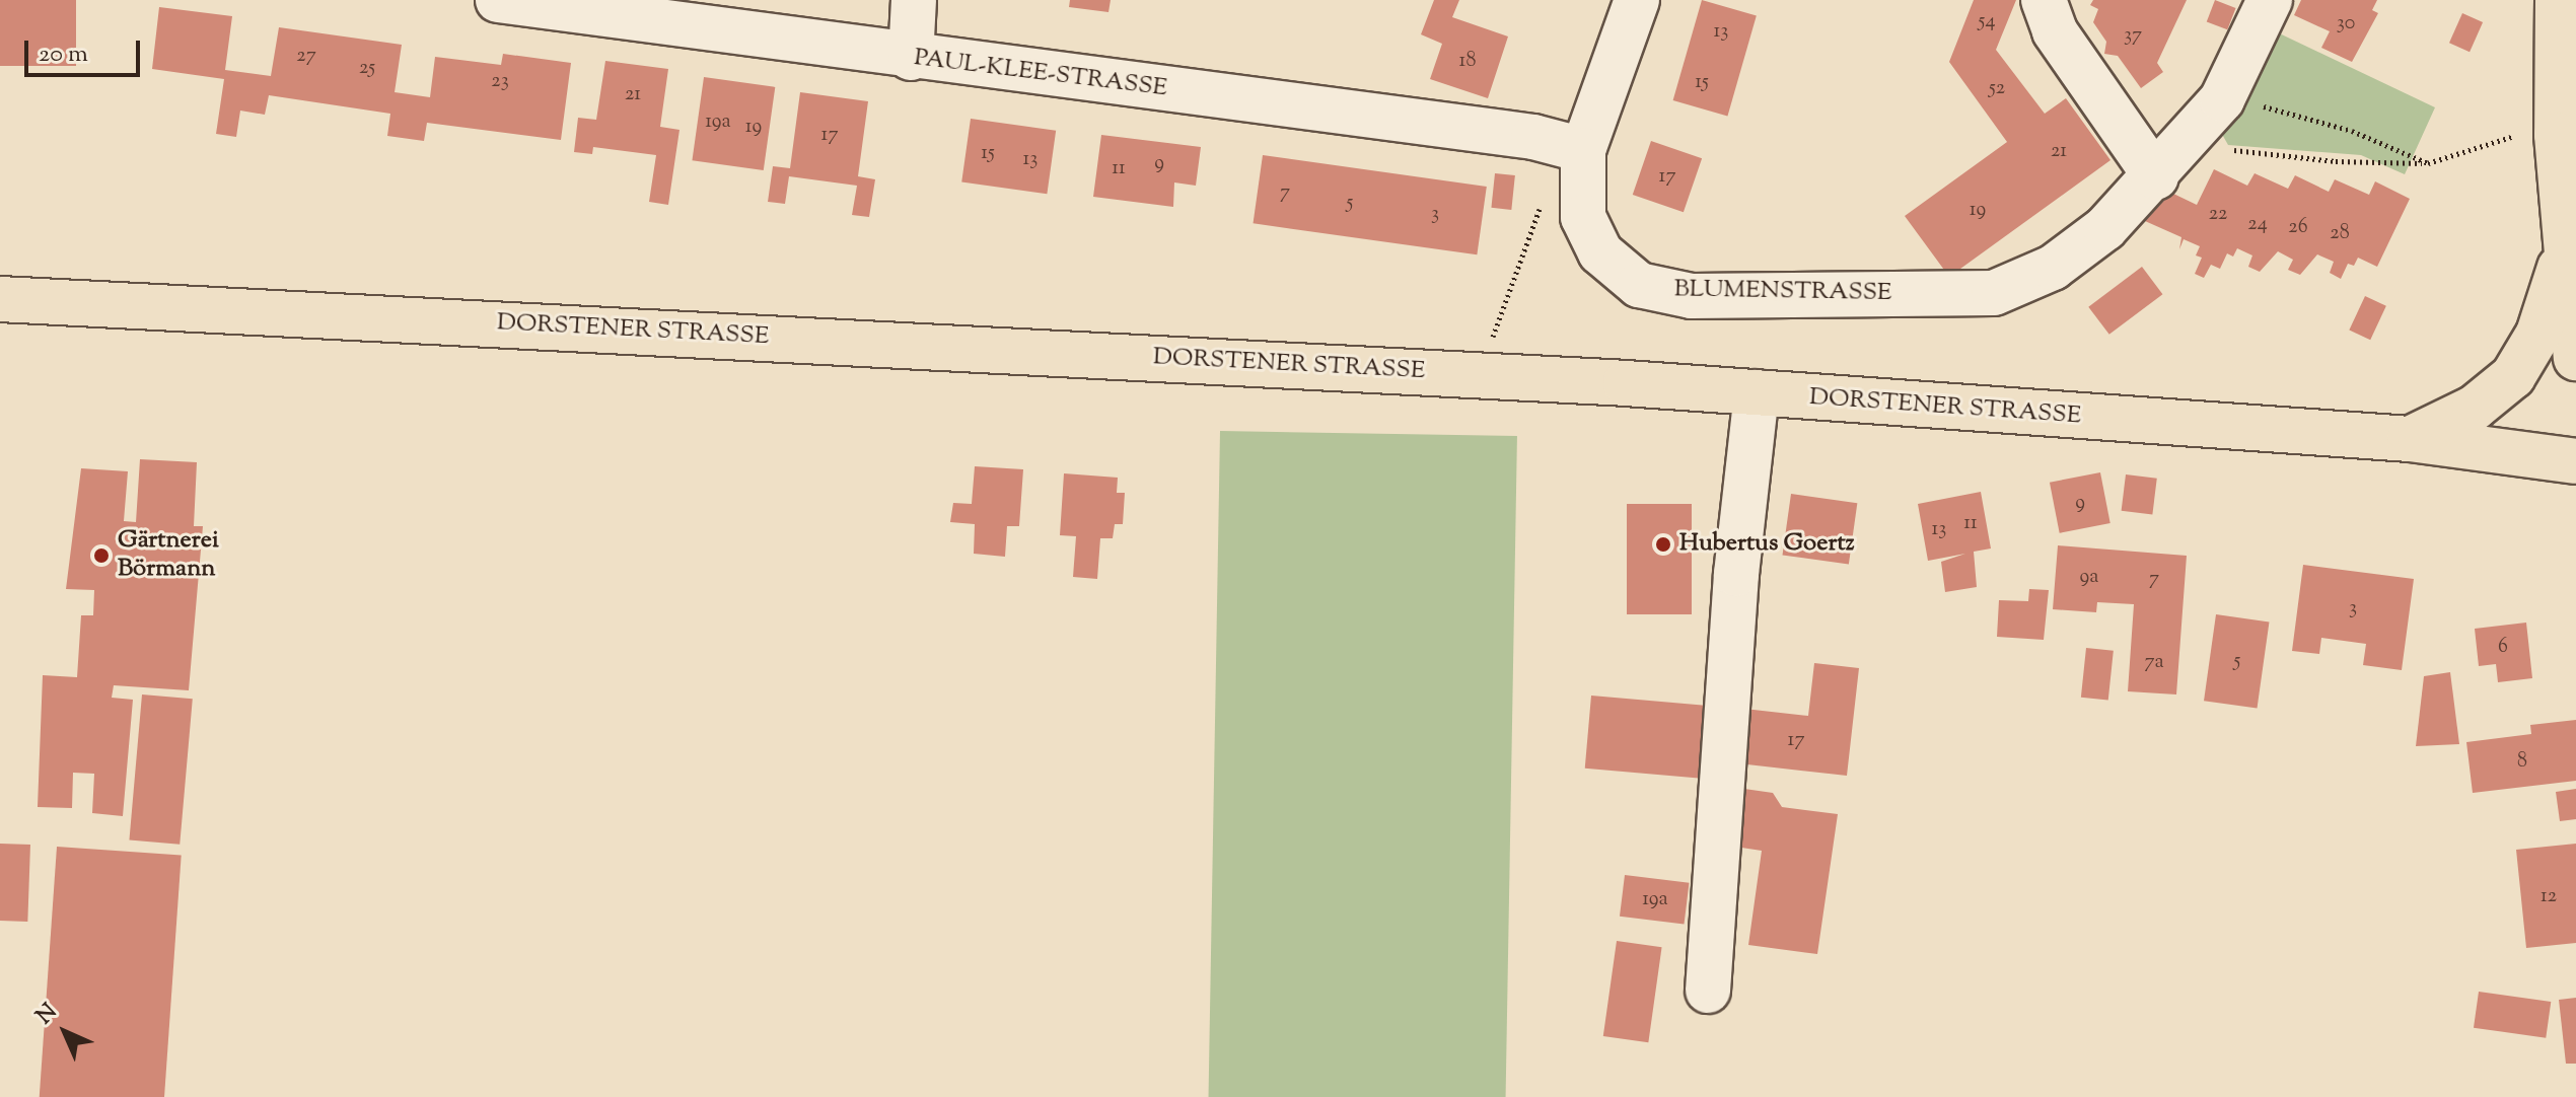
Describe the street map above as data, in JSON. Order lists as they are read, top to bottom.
{
  "streets": {
    "main road": ["DORSTENER STRASSE"],
    "street": ["PAUL-KLEE-STRASSE", "BLUMENSTRASSE"]
  },
  "crossings": [
    ["PAUL-KLEE-STRASSE", "BLUMENSTRASSE"]
  ],
  "places": ["Hubertus Goertz", "Gärtnerei Börmann"],
  "house_numbers": [
    "54",
    "30",
    "13",
    "37",
    "27",
    "18",
    "25",
    "23",
    "15",
    "52",
    "21",
    "19a",
    "19",
    "17",
    "21",
    "15",
    "13",
    "9",
    "11",
    "17",
    "7",
    "5",
    "19",
    "3",
    "22",
    "24",
    "26",
    "28",
    "9",
    "11",
    "13",
    "9a",
    "7",
    "3",
    "6",
    "5",
    "7a",
    "17",
    "8",
    "12",
    "19a"
  ],
  "scale_bar": "20 m",
  "north": "top left"
}
